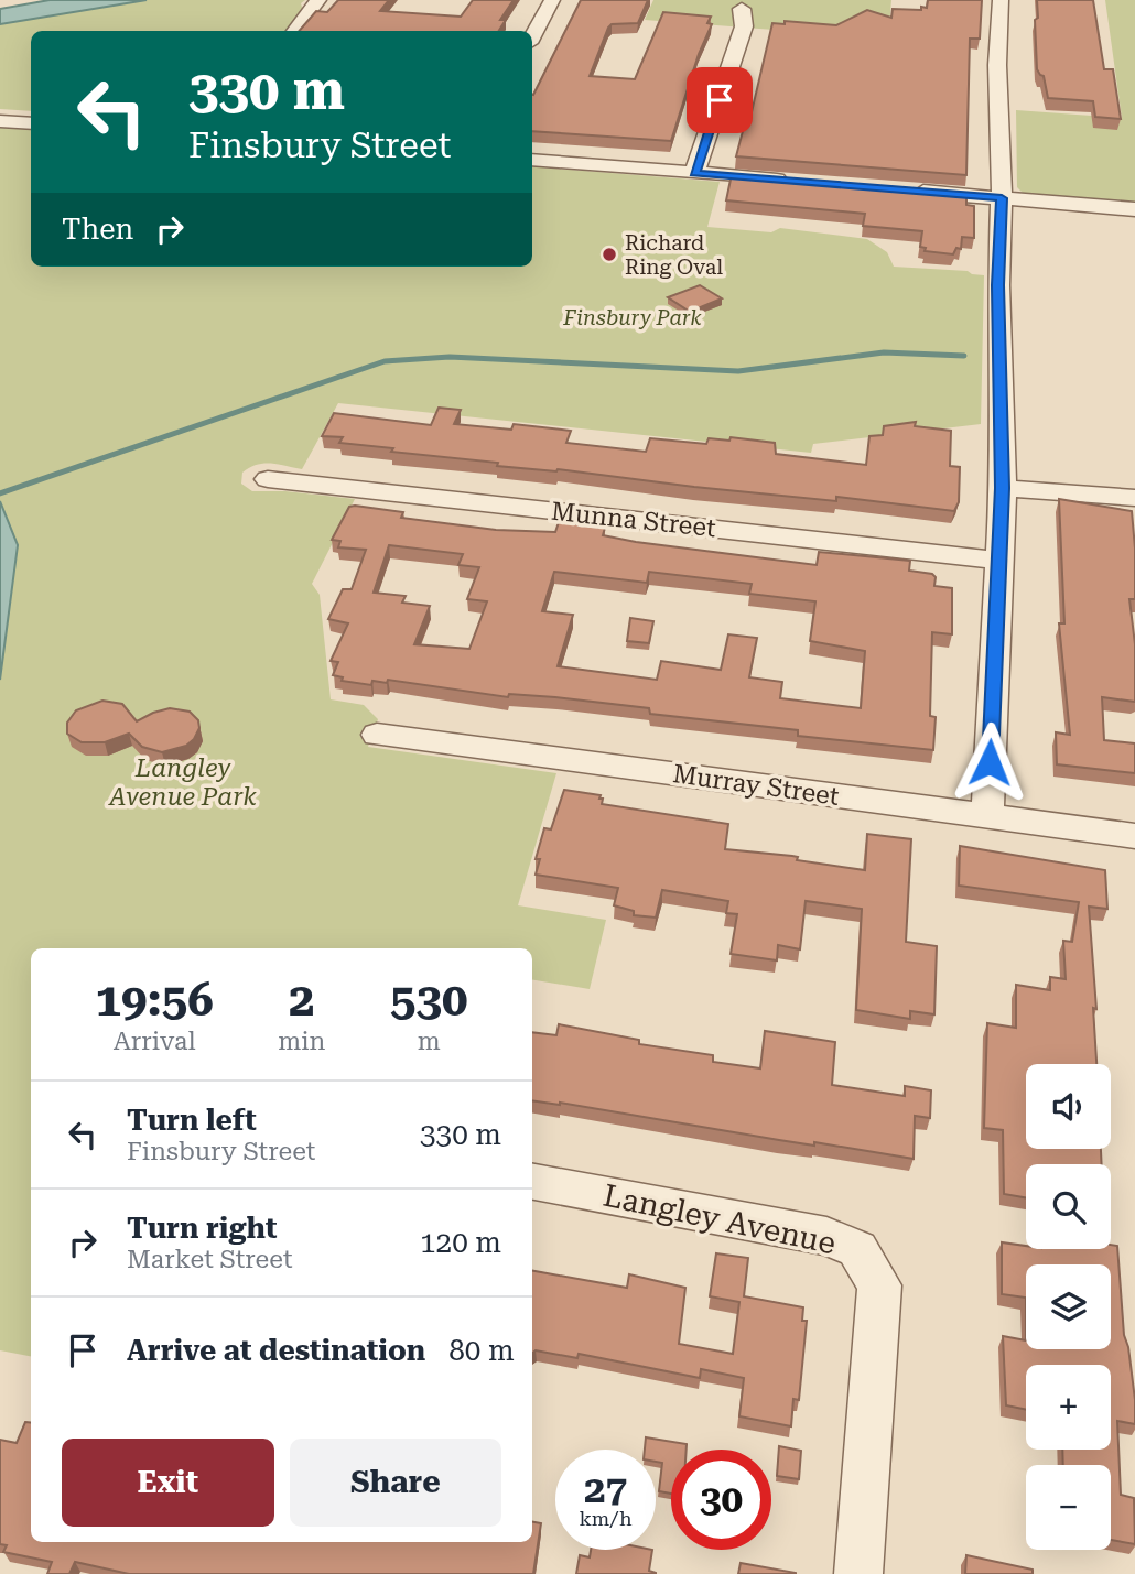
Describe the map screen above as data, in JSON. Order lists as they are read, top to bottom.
{
  "streets": {
    "street": ["Munna Street", "Murray Street", "Langley Avenue"]
  },
  "parks": ["Finsbury Park", "Langley Avenue Park"],
  "places": ["Richard Ring Oval"],
  "page": {
    "turn": ["330 m", "Finsbury Street"],
    "then": "Then",
    "eta": [
      "19:56",
      "Arrival",
      "2",
      "min",
      "530",
      "m"
    ],
    "map_buttons": ["+", "−"],
    "list": [
      {
        "name": "Turn left",
        "note": "Finsbury Street",
        "value": "330 m"
      },
      {
        "name": "Turn right",
        "note": "Market Street",
        "value": "120 m"
      },
      {
        "name": "Arrive at destination",
        "value": "80 m"
      }
    ],
    "buttons": ["Exit", "Share"],
    "speed": "27 km/h",
    "limit": "30"
  }
}
